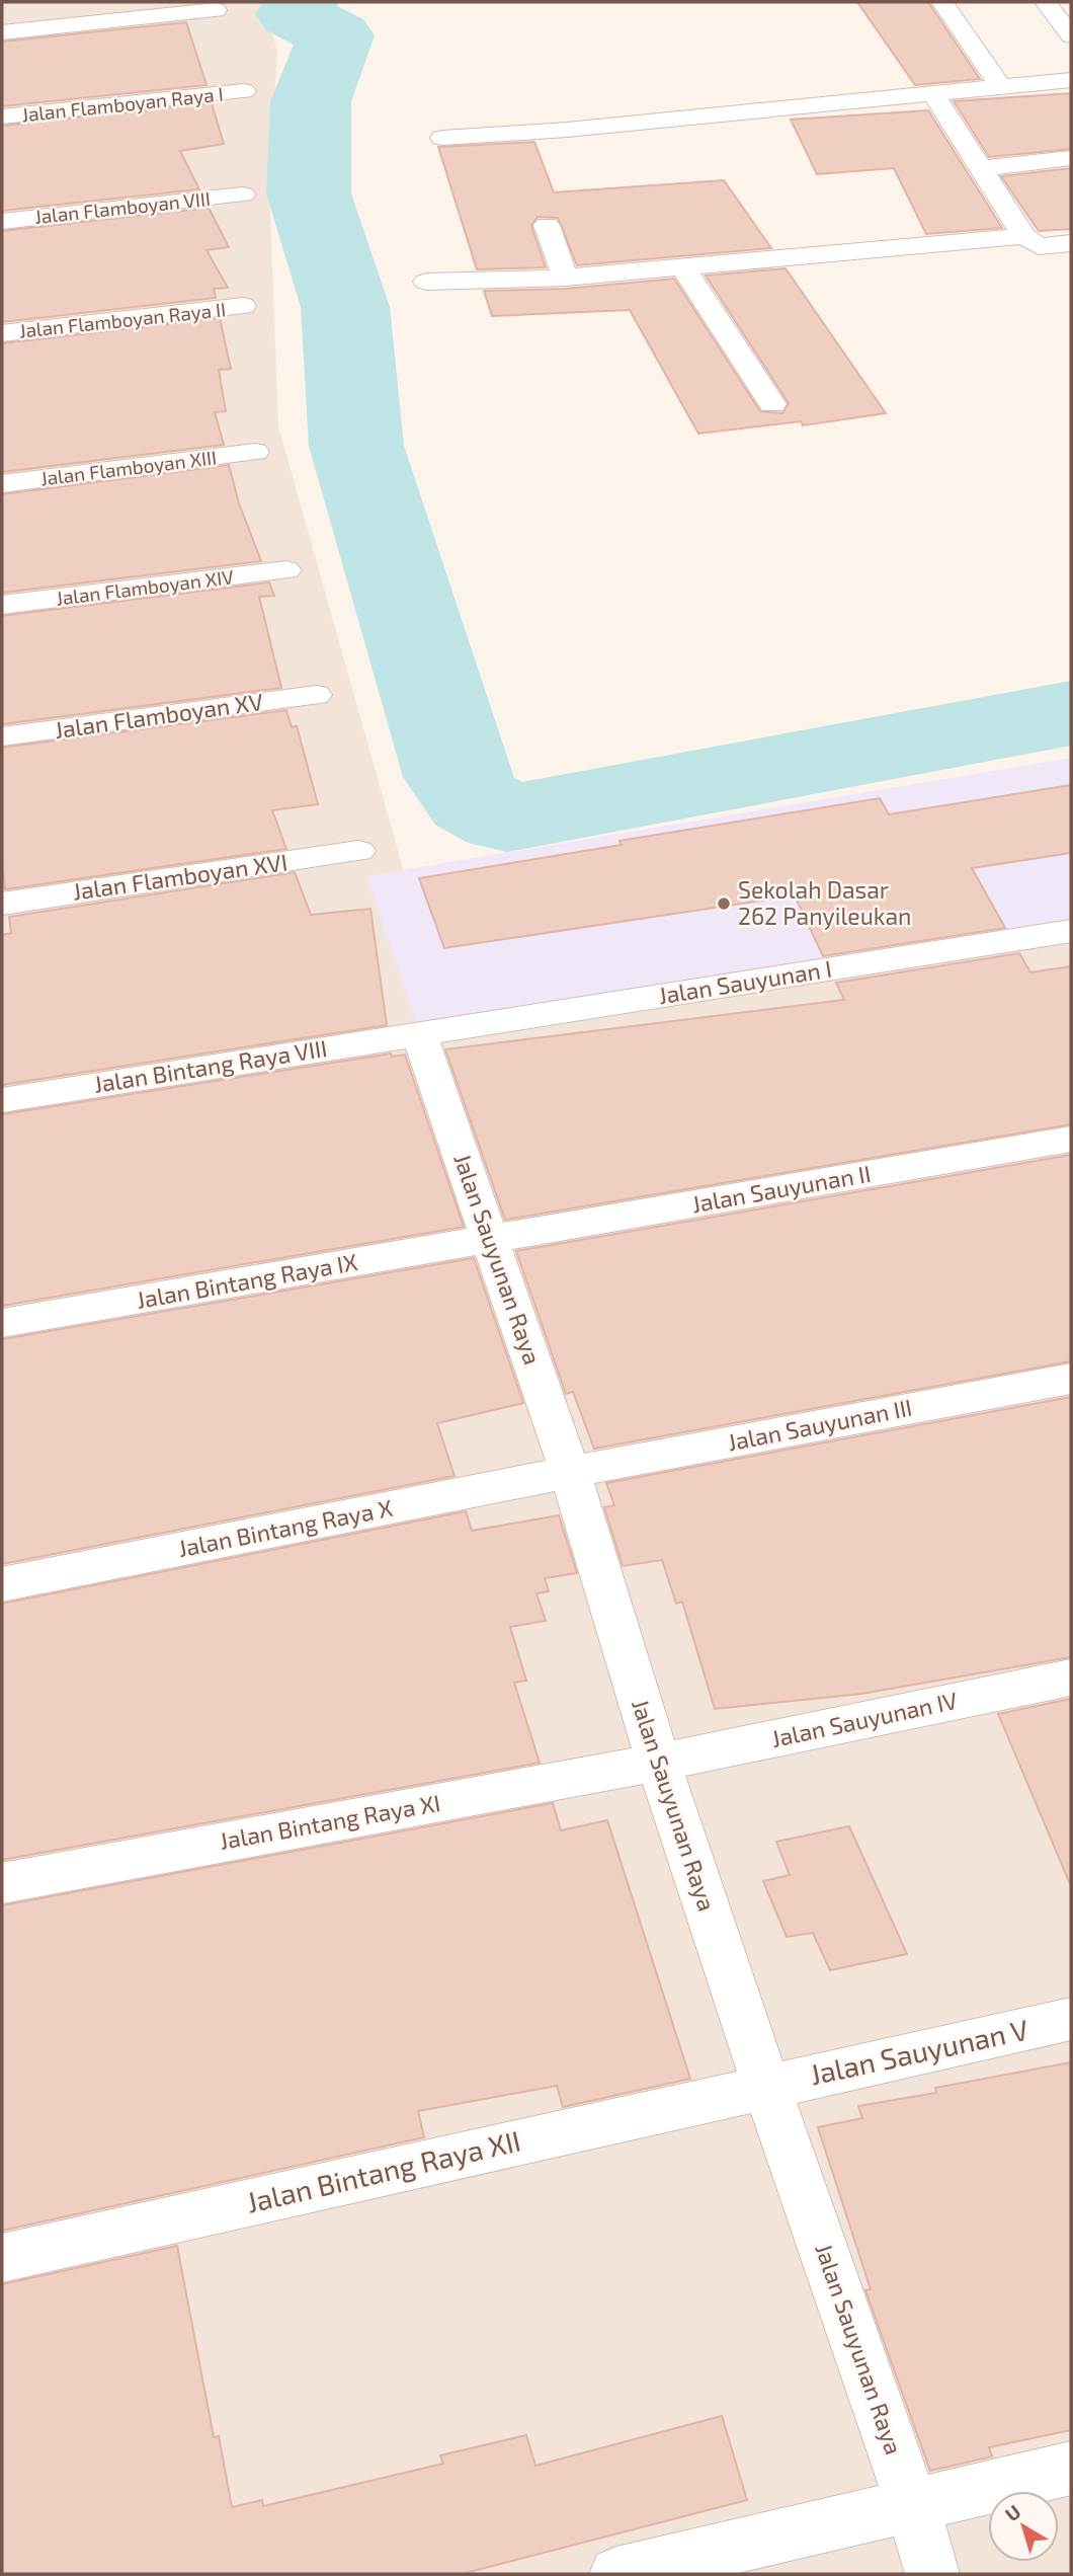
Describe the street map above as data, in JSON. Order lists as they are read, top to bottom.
{
  "streets": {
    "street": [
      "Jalan Flamboyan Raya I",
      "Jalan Flamboyan VIII",
      "Jalan Flamboyan Raya II",
      "Jalan Flamboyan XIII",
      "Jalan Flamboyan XIV",
      "Jalan Flamboyan XV",
      "Jalan Flamboyan XVI",
      "Jalan Sauyunan I",
      "Jalan Bintang Raya VIII",
      "Jalan Sauyunan II",
      "Jalan Sauyunan Raya",
      "Jalan Bintang Raya IX",
      "Jalan Sauyunan III",
      "Jalan Bintang Raya X",
      "Jalan Sauyunan IV",
      "Jalan Bintang Raya XI",
      "Jalan Sauyunan V",
      "Jalan Bintang Raya XII"
    ]
  },
  "crossings": [
    ["Jalan Sauyunan I", "Jalan Bintang Raya VIII"],
    ["Jalan Sauyunan I", "Jalan Sauyunan Raya"],
    ["Jalan Bintang Raya VIII", "Jalan Sauyunan Raya"],
    ["Jalan Sauyunan II", "Jalan Sauyunan Raya"],
    ["Jalan Sauyunan II", "Jalan Bintang Raya IX"],
    ["Jalan Sauyunan Raya", "Jalan Bintang Raya IX"],
    ["Jalan Sauyunan Raya", "Jalan Sauyunan III"],
    ["Jalan Sauyunan Raya", "Jalan Bintang Raya X"],
    ["Jalan Sauyunan Raya", "Jalan Sauyunan IV"],
    ["Jalan Sauyunan Raya", "Jalan Bintang Raya XI"],
    ["Jalan Sauyunan Raya", "Jalan Sauyunan V"],
    ["Jalan Sauyunan Raya", "Jalan Bintang Raya XII"],
    ["Jalan Sauyunan III", "Jalan Bintang Raya X"],
    ["Jalan Sauyunan IV", "Jalan Bintang Raya XI"],
    ["Jalan Sauyunan V", "Jalan Bintang Raya XII"]
  ],
  "places": ["Sekolah Dasar 262 Panyileukan"],
  "north": "top left"
}
